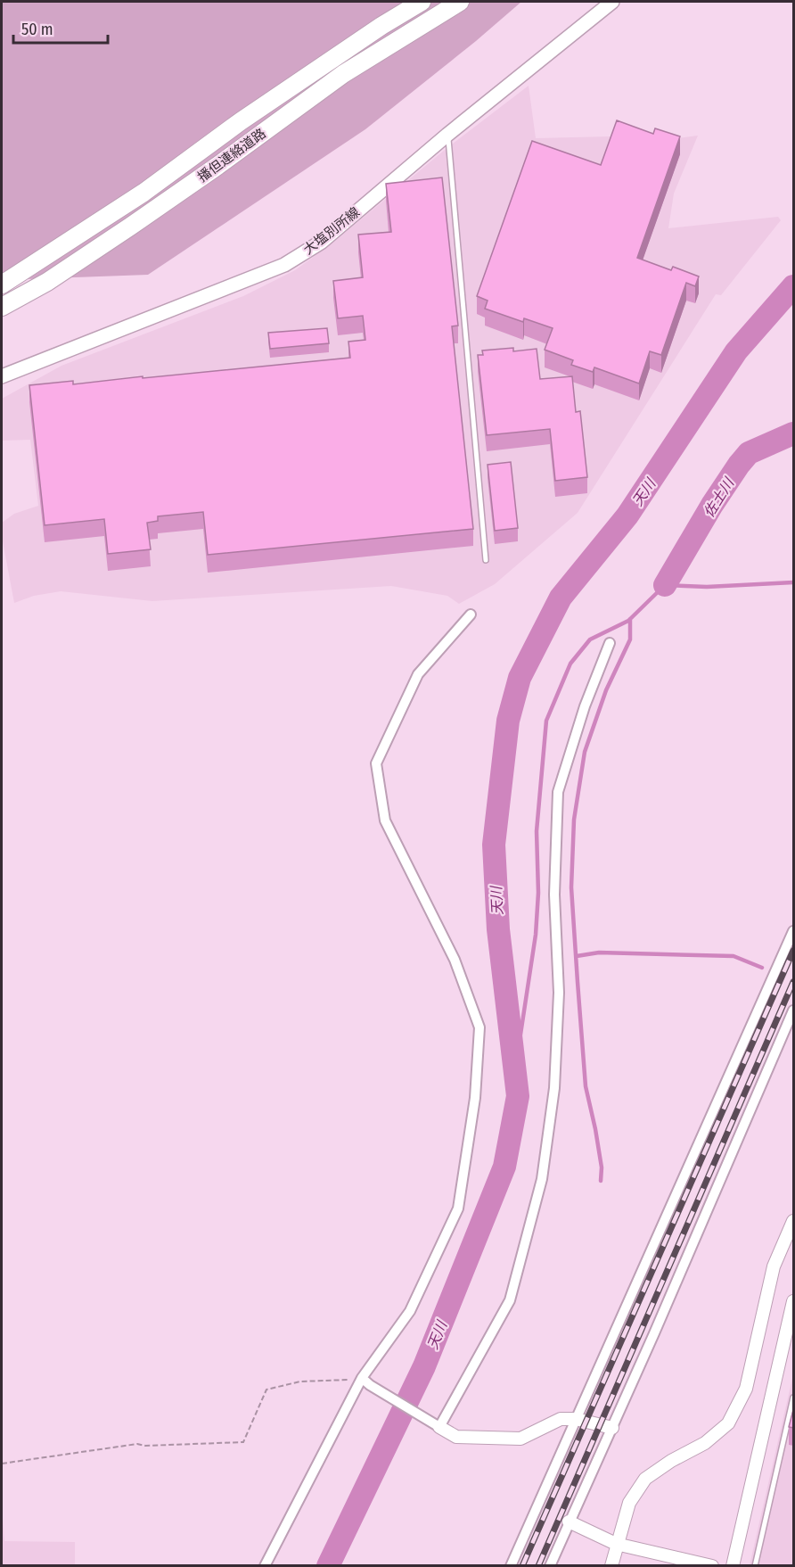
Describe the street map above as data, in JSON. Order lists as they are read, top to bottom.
{
  "streets": {
    "highway": ["播但連絡道路"],
    "main road": ["大塩別所線"]
  },
  "water": ["天川", "佐土川"],
  "scale_bar": "50 m"
}
